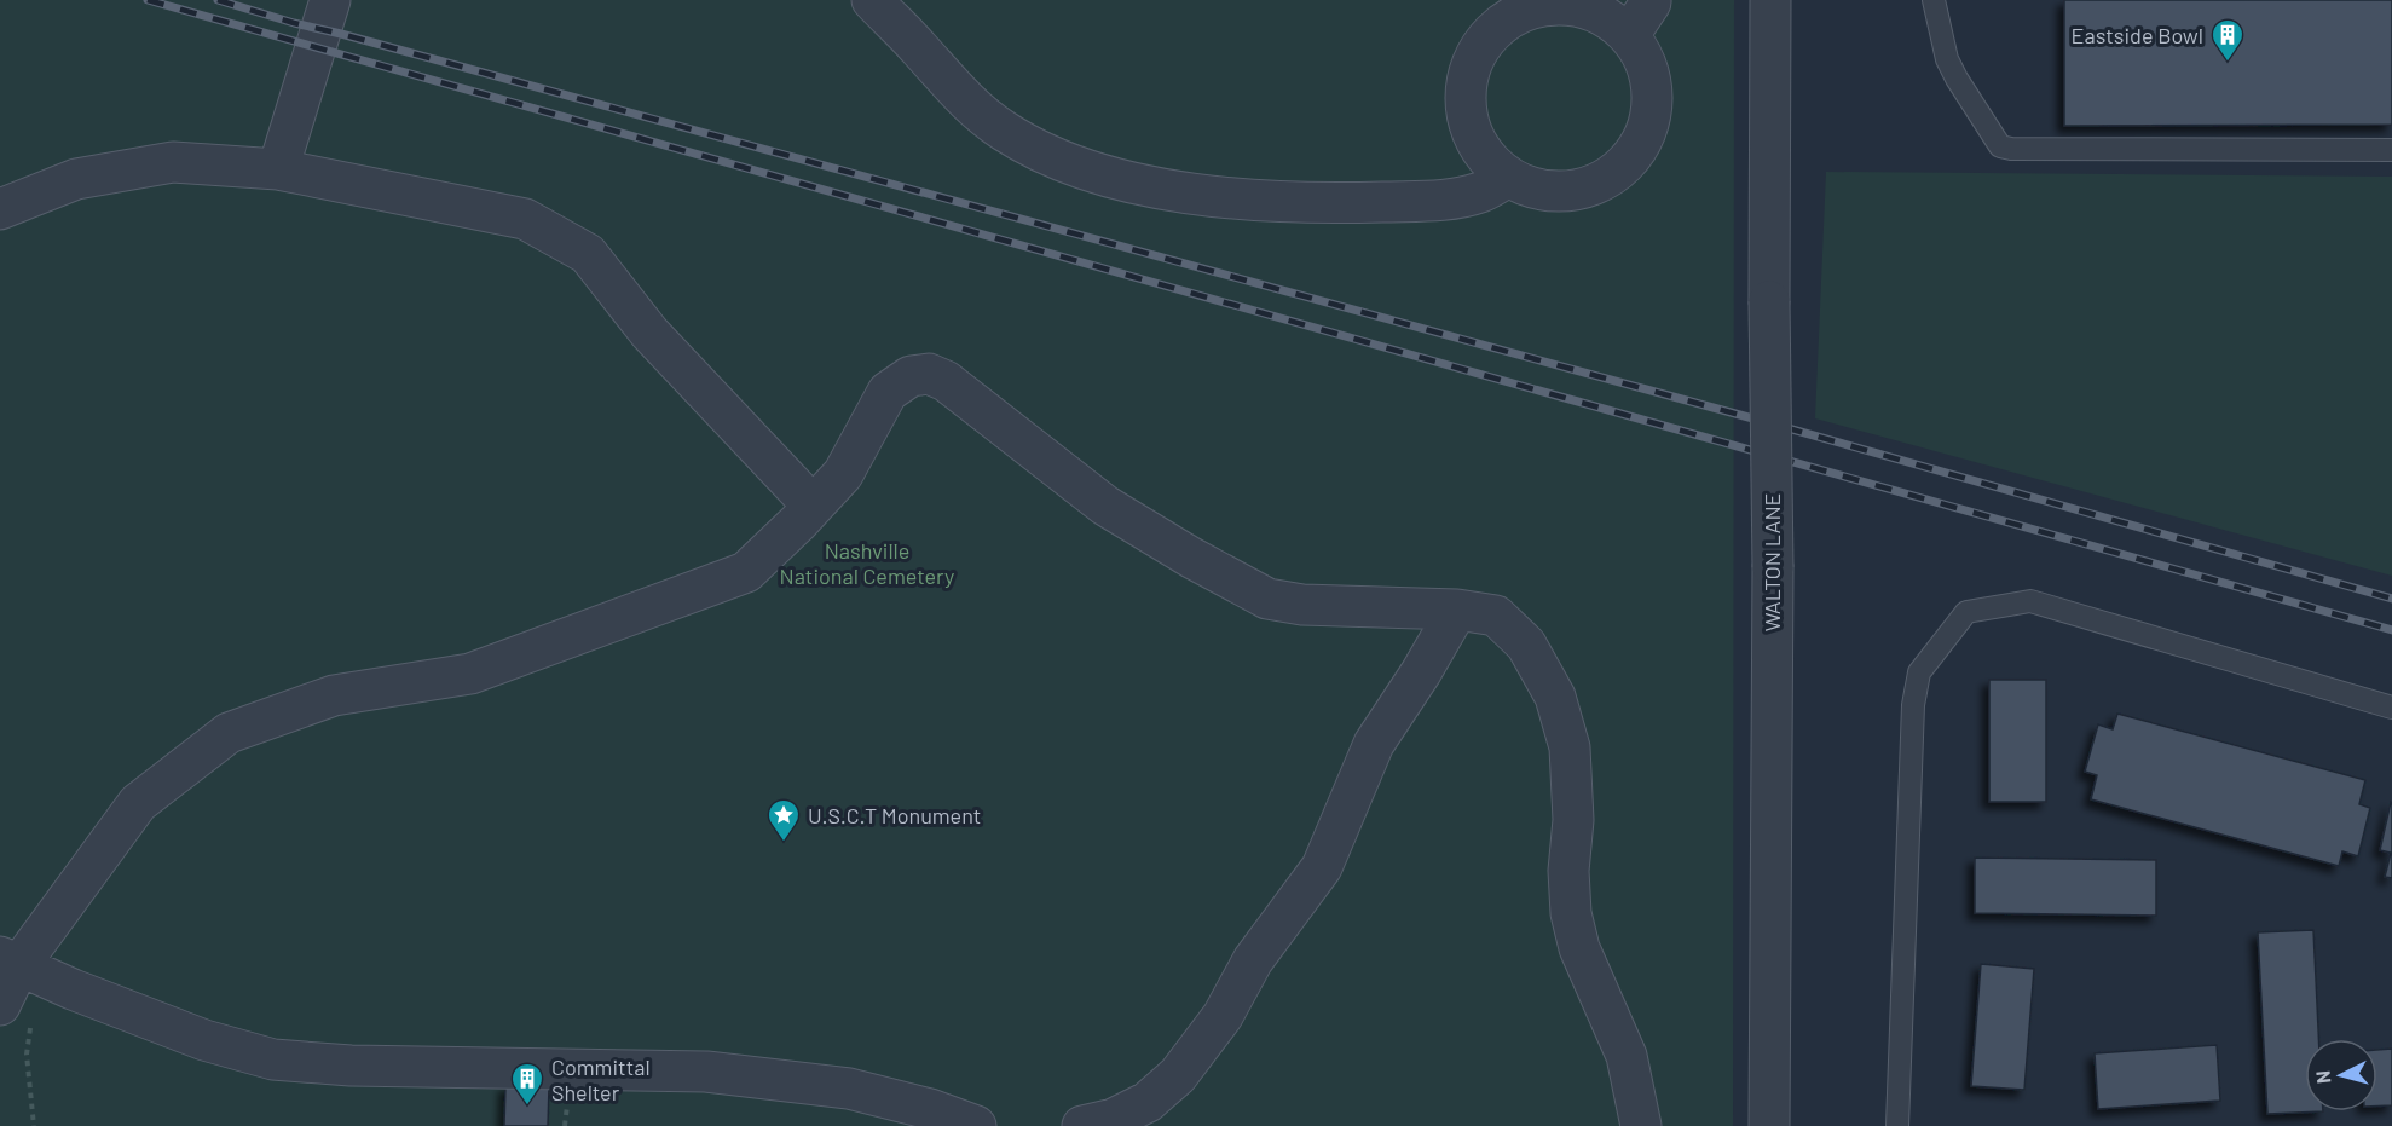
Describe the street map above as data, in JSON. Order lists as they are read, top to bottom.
{
  "streets": {
    "street": ["WALTON LANE"]
  },
  "parks": ["Nashville National Cemetery"],
  "places": {
    "building": ["Eastside Bowl", "Committal Shelter"],
    "place": ["U.S.C.T Monument"]
  },
  "north": "left"
}
